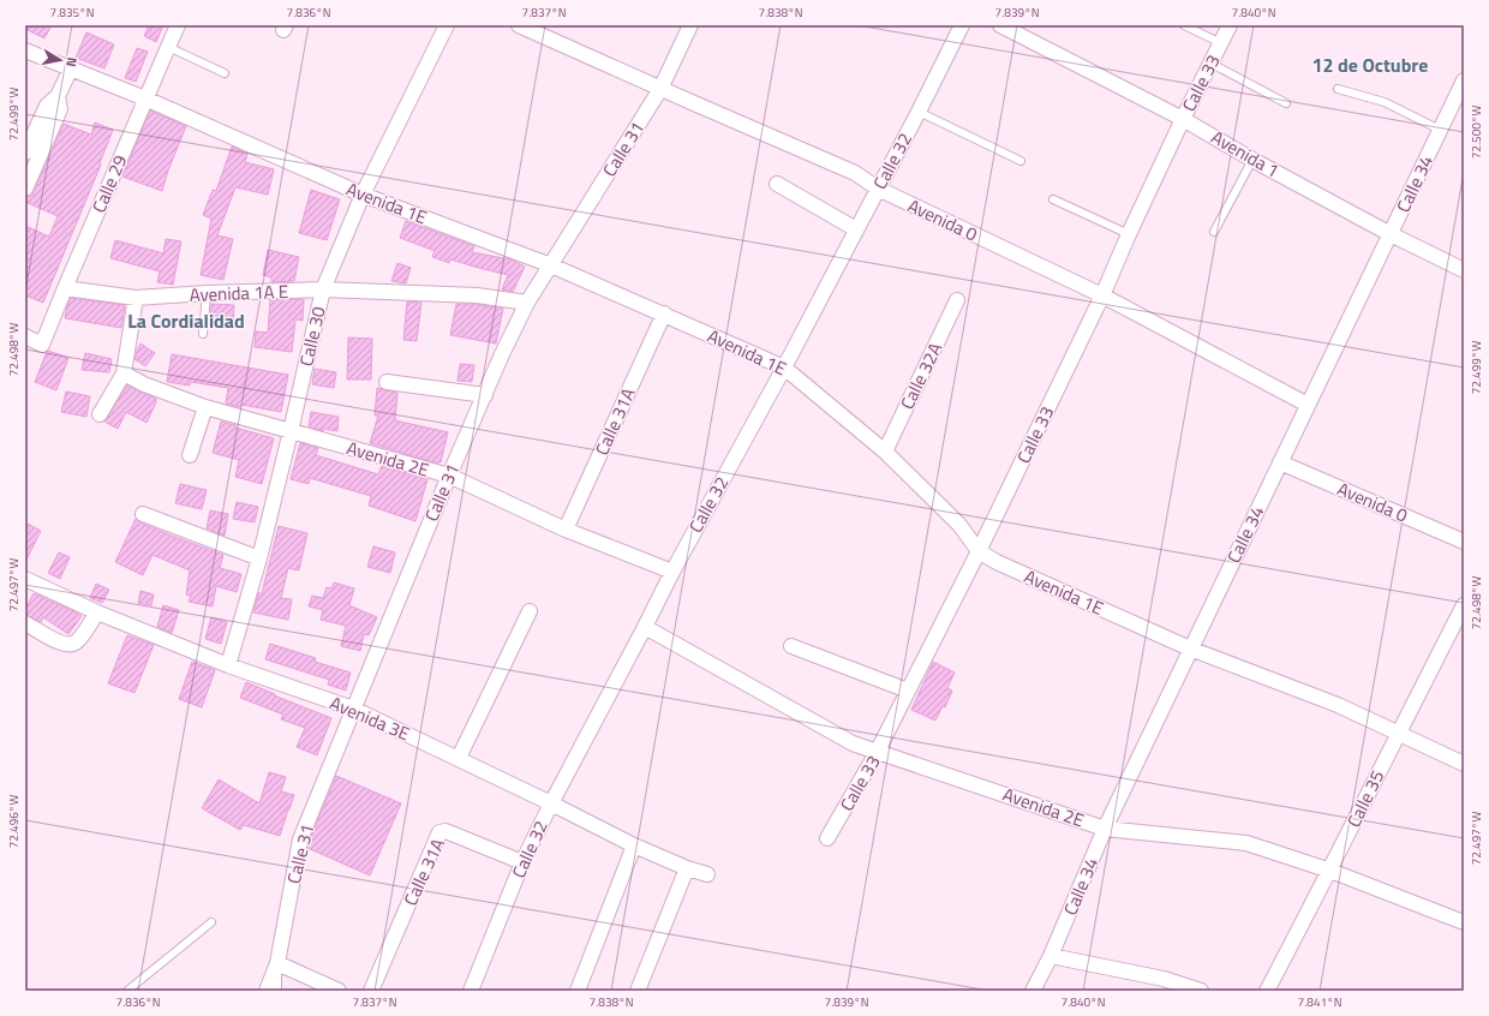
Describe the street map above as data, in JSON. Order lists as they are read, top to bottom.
{
  "streets": {
    "street": [
      "Calle 33",
      "Calle 31",
      "Avenida 1",
      "Calle 32",
      "Calle 29",
      "Calle 34",
      "Avenida 1E",
      "Avenida 0",
      "Avenida 1A E",
      "Calle 30",
      "Calle 32A",
      "Calle 31A",
      "Avenida 2E",
      "Avenida 3E",
      "Calle 35"
    ]
  },
  "crossings": [
    ["Calle 33", "Avenida 1"],
    ["Calle 33", "Avenida 1E"],
    ["Calle 33", "Avenida 0"],
    ["Calle 33", "Avenida 2E"],
    ["Calle 31", "Avenida 1E"],
    ["Calle 31", "Avenida 0"],
    ["Calle 31", "Avenida 1A E"],
    ["Calle 31", "Avenida 2E"],
    ["Calle 31", "Avenida 3E"],
    ["Avenida 1", "Calle 34"],
    ["Calle 32", "Avenida 1E"],
    ["Calle 32", "Avenida 0"],
    ["Calle 32", "Calle 31A"],
    ["Calle 32", "Avenida 2E"],
    ["Calle 32", "Avenida 3E"],
    ["Calle 29", "Avenida 1E"],
    ["Calle 29", "Avenida 1A E"],
    ["Calle 34", "Avenida 1E"],
    ["Calle 34", "Avenida 0"],
    ["Calle 34", "Avenida 2E"],
    ["Avenida 1E", "Calle 30"],
    ["Avenida 1E", "Calle 32A"],
    ["Avenida 1E", "Calle 31A"],
    ["Avenida 1E", "Calle 35"],
    ["Avenida 1A E", "Calle 30"],
    ["Calle 30", "Avenida 2E"],
    ["Calle 30", "Avenida 3E"],
    ["Calle 31A", "Avenida 2E"],
    ["Avenida 2E", "Calle 35"]
  ],
  "districts": ["12 de Octubre", "La Cordialidad"],
  "north": "right",
  "coordinates": [
    "7.835°N",
    "7.836°N",
    "7.837°N",
    "7.838°N",
    "7.839°N",
    "7.840°N",
    "72.499°W",
    "72.500°W",
    "72.498°W",
    "72.497°W",
    "72.496°W",
    "7.841°N"
  ]
}
